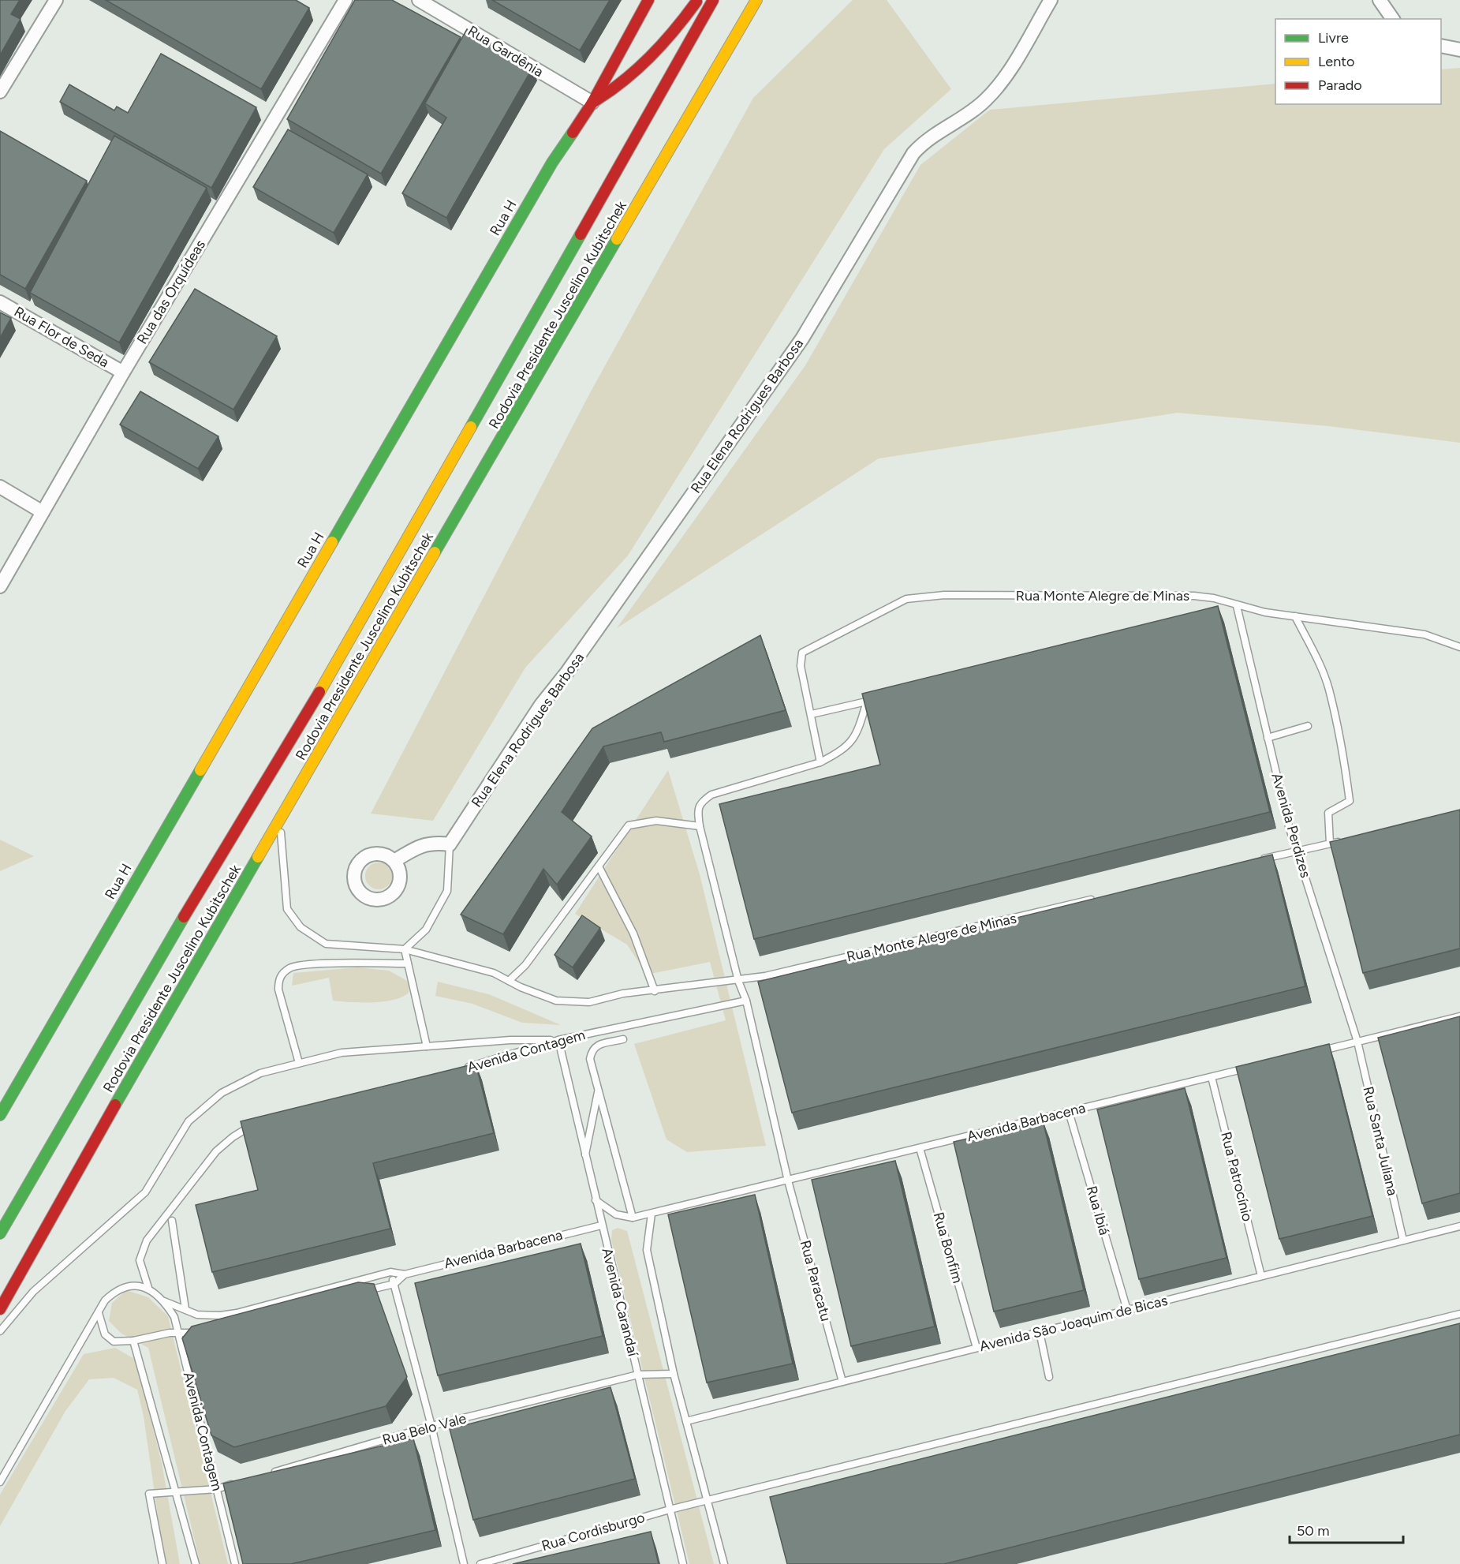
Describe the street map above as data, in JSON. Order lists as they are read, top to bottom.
{
  "streets": {
    "main road": ["Rua H", "Rodovia Presidente Juscelino Kubitschek"],
    "street": [
      "Rua Gardênia",
      "Rua das Orquídeas",
      "Rua Flor de Seda",
      "Rua Elena Rodrigues Barbosa"
    ],
    "lane": [
      "Rua Monte Alegre de Minas",
      "Avenida Perdizes",
      "Avenida Contagem",
      "Avenida Barbacena",
      "Rua Santa Juliana",
      "Rua Patrocínio",
      "Rua Ibiá",
      "Rua Bonfim",
      "Rua Paracatu",
      "Avenida Carandaí",
      "Avenida São Joaquim de Bicas",
      "Rua Belo Vale",
      "Rua Cordisburgo"
    ]
  },
  "crossings": [
    ["Rua Gardênia", "Rua H"],
    ["Rua das Orquídeas", "Rua Flor de Seda"],
    ["Rua Monte Alegre de Minas", "Avenida Perdizes"],
    ["Avenida Perdizes", "Rua Santa Juliana"],
    ["Avenida Contagem", "Avenida Barbacena"],
    ["Avenida Contagem", "Rua Paracatu"],
    ["Avenida Contagem", "Avenida Carandaí"],
    ["Avenida Barbacena", "Rua Patrocínio"],
    ["Avenida Barbacena", "Rua Ibiá"],
    ["Avenida Barbacena", "Rua Bonfim"],
    ["Avenida Barbacena", "Rua Paracatu"],
    ["Avenida Barbacena", "Avenida Carandaí"],
    ["Rua Santa Juliana", "Avenida São Joaquim de Bicas"],
    ["Rua Patrocínio", "Avenida São Joaquim de Bicas"],
    ["Rua Ibiá", "Avenida São Joaquim de Bicas"],
    ["Rua Bonfim", "Avenida São Joaquim de Bicas"],
    ["Rua Paracatu", "Avenida São Joaquim de Bicas"],
    ["Avenida Carandaí", "Rua Belo Vale"],
    ["Avenida Carandaí", "Rua Cordisburgo"]
  ],
  "legend": ["Livre", "Lento", "Parado"],
  "scale_bar": "50 m"
}
